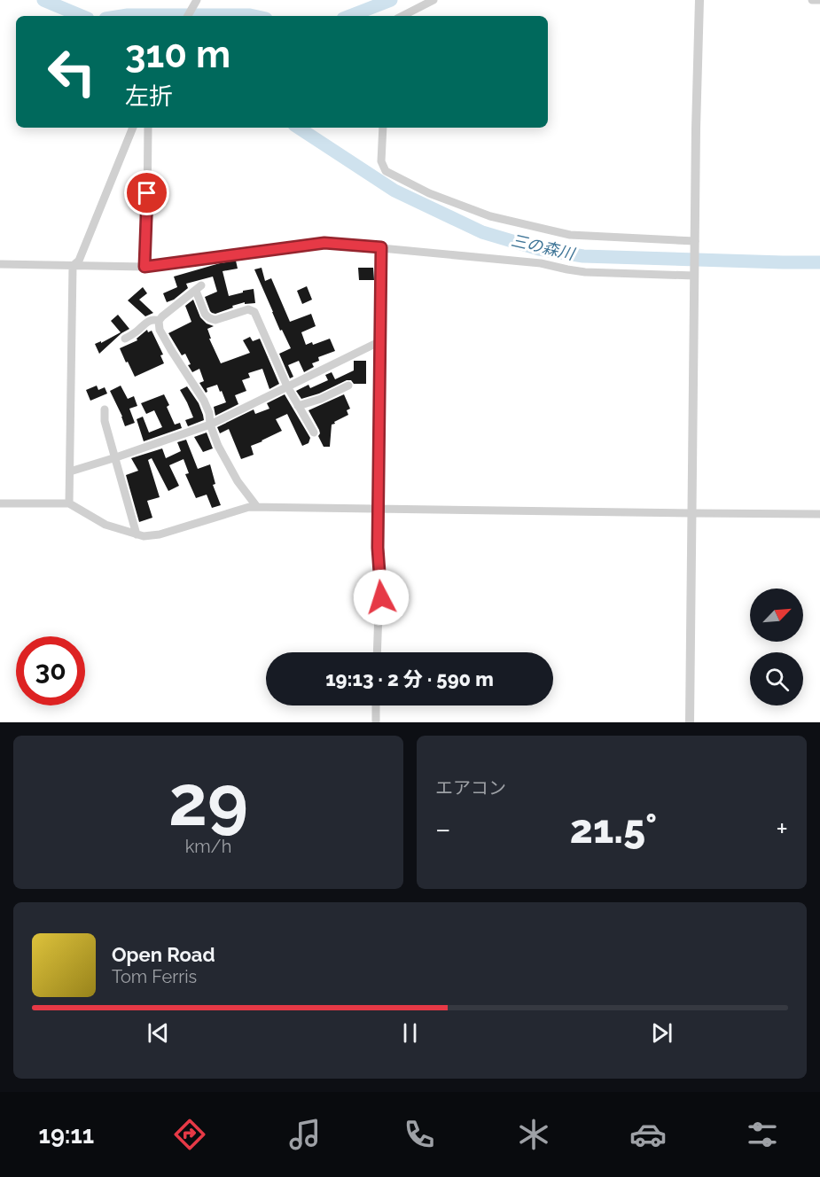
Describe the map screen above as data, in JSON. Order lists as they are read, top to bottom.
{
  "water": ["三の森川"],
  "north": "top right",
  "page": {
    "turn": ["310 m", "左折"],
    "limit": "30",
    "trip": "19:13 · 2 分 · 590 m",
    "tile": [
      ["29", "km/h"],
      "エアコン"
    ],
    "heat": ["−", "21.5°", "+"],
    "song": ["Open Road", "Tom Ferris"],
    "tabs": "19:11"
  }
}
